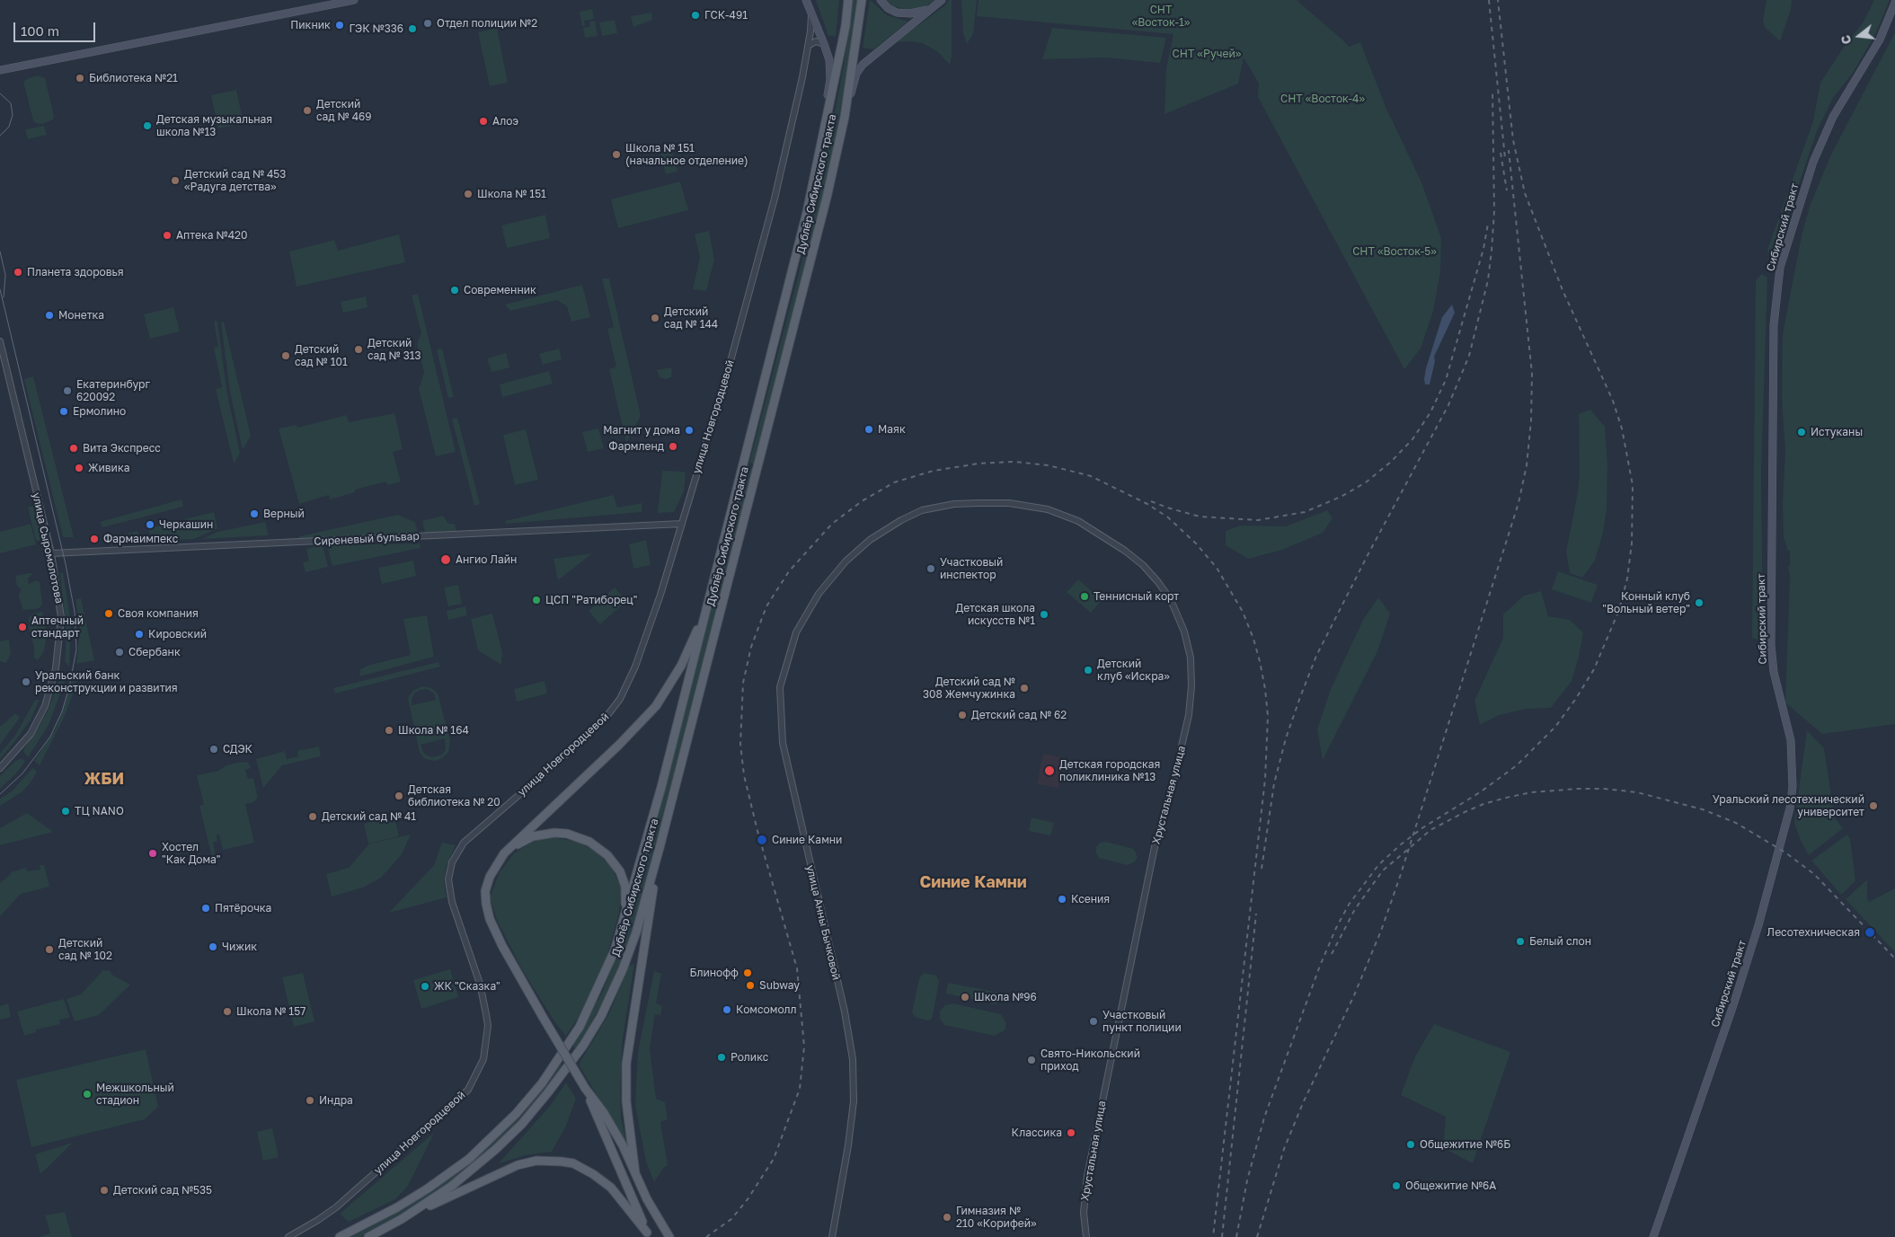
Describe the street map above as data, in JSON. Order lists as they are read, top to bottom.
{
  "streets": {
    "main road": ["Дублёр Сибирского тракта", "Сибирский тракт"],
    "street": [
      "улица Новгородцевой",
      "Сиреневый бульвар",
      "улица Сыромолотова",
      "Хрустальная улица",
      "улица Анны Бычковой"
    ]
  },
  "crossings": [
    ["улица Новгородцевой", "Сиреневый бульвар"],
    ["Сиреневый бульвар", "улица Сыромолотова"],
    ["Хрустальная улица", "улица Анны Бычковой"]
  ],
  "districts": ["ЖБИ", "Синие Камни"],
  "parks": [
    "СНТ «Восток-1»",
    "СНТ «Ручей»",
    "СНТ «Восток-4»",
    "СНТ «Восток-5»"
  ],
  "places": [
    "ГСК-491",
    "Отдел полиции №2",
    "Пикник",
    "ГЭК №336",
    "Библиотека №21",
    "Детский сад № 469",
    "Алоэ",
    "Детская музыкальная школа №13",
    "Школа № 151 (начальное отделение)",
    "Детский сад № 453 «Радуга детства»",
    "Школа № 151",
    "Аптека №420",
    "Планета здоровья",
    "Современник",
    "Монетка",
    "Детский сад № 144",
    "Детский сад № 313",
    "Детский сад № 101",
    "Екатеринбург 620092",
    "Ермолино",
    "Маяк",
    "Магнит у дома",
    "Истуканы",
    "Фармленд",
    "Вита Экспресс",
    "Живика",
    "Верный",
    "Черкашин",
    "Фармаимпекс",
    "Ангио Лайн",
    "Участковый инспектор",
    "Теннисный корт",
    "ЦСП \"Ратиборец\"",
    "Конный клуб \"Вольный ветер\"",
    "Своя компания",
    "Детская школа искусств №1",
    "Аптечный стандарт",
    "Кировский",
    "Сбербанк",
    "Детский клуб «Искра»",
    "Уральский банк реконструкции и развития",
    "Детский сад № 308 Жемчужинка",
    "Детский сад № 62",
    "Школа № 164",
    "СДЭК",
    "Детская городская поликлиника №13",
    "Детская библиотека № 20",
    "Уральский лесотехнический университет",
    "ТЦ NANO",
    "Детский сад № 41",
    "Синие Камни",
    "Хостел \"Как Дома\"",
    "Ксения",
    "Пятёрочка",
    "Лесотехническая",
    "Белый слон",
    "Чижик",
    "Детский сад № 102",
    "Блинофф",
    "Subway",
    "ЖК \"Сказка\"",
    "Школа №96",
    "Комсомолл",
    "Школа № 157",
    "Участковый пункт полиции",
    "Роликс",
    "Свято-Никольский приход",
    "Межшкольный стадион",
    "Индра",
    "Классика",
    "Общежитие №6Б",
    "Общежитие №6А",
    "Детский сад №535",
    "Гимназия № 210 «Корифей»"
  ],
  "scale_bar": "100 m",
  "north": "left"
}
